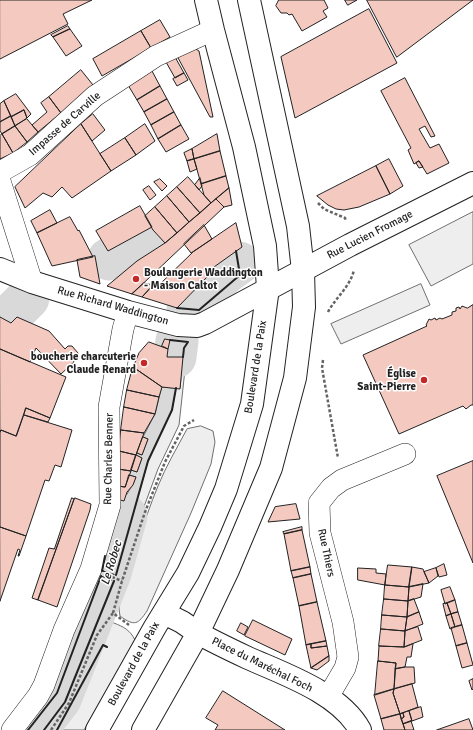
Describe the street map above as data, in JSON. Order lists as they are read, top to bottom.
{
  "streets": {
    "main road": [
      "Rue Lucien Fromage",
      "Rue Richard Waddington",
      "Boulevard de la Paix",
      "Place du Maréchal Foch"
    ],
    "street": ["Impasse de Carville", "Rue Charles Benner", "Rue Thiers"]
  },
  "crossings": [
    ["Impasse de Carville", "Boulevard de la Paix"],
    ["Rue Lucien Fromage", "Rue Richard Waddington"],
    ["Rue Lucien Fromage", "Boulevard de la Paix"],
    ["Rue Richard Waddington", "Boulevard de la Paix"],
    ["Rue Richard Waddington", "Rue Charles Benner"],
    ["Boulevard de la Paix", "Place du Maréchal Foch"],
    ["Rue Thiers", "Place du Maréchal Foch"]
  ],
  "water": ["Le Robec"],
  "places": ["Boulangerie Waddington - Maison Caltot", "boucherie charcuterie Claude Renard", "Église Saint-Pierre"]
}
